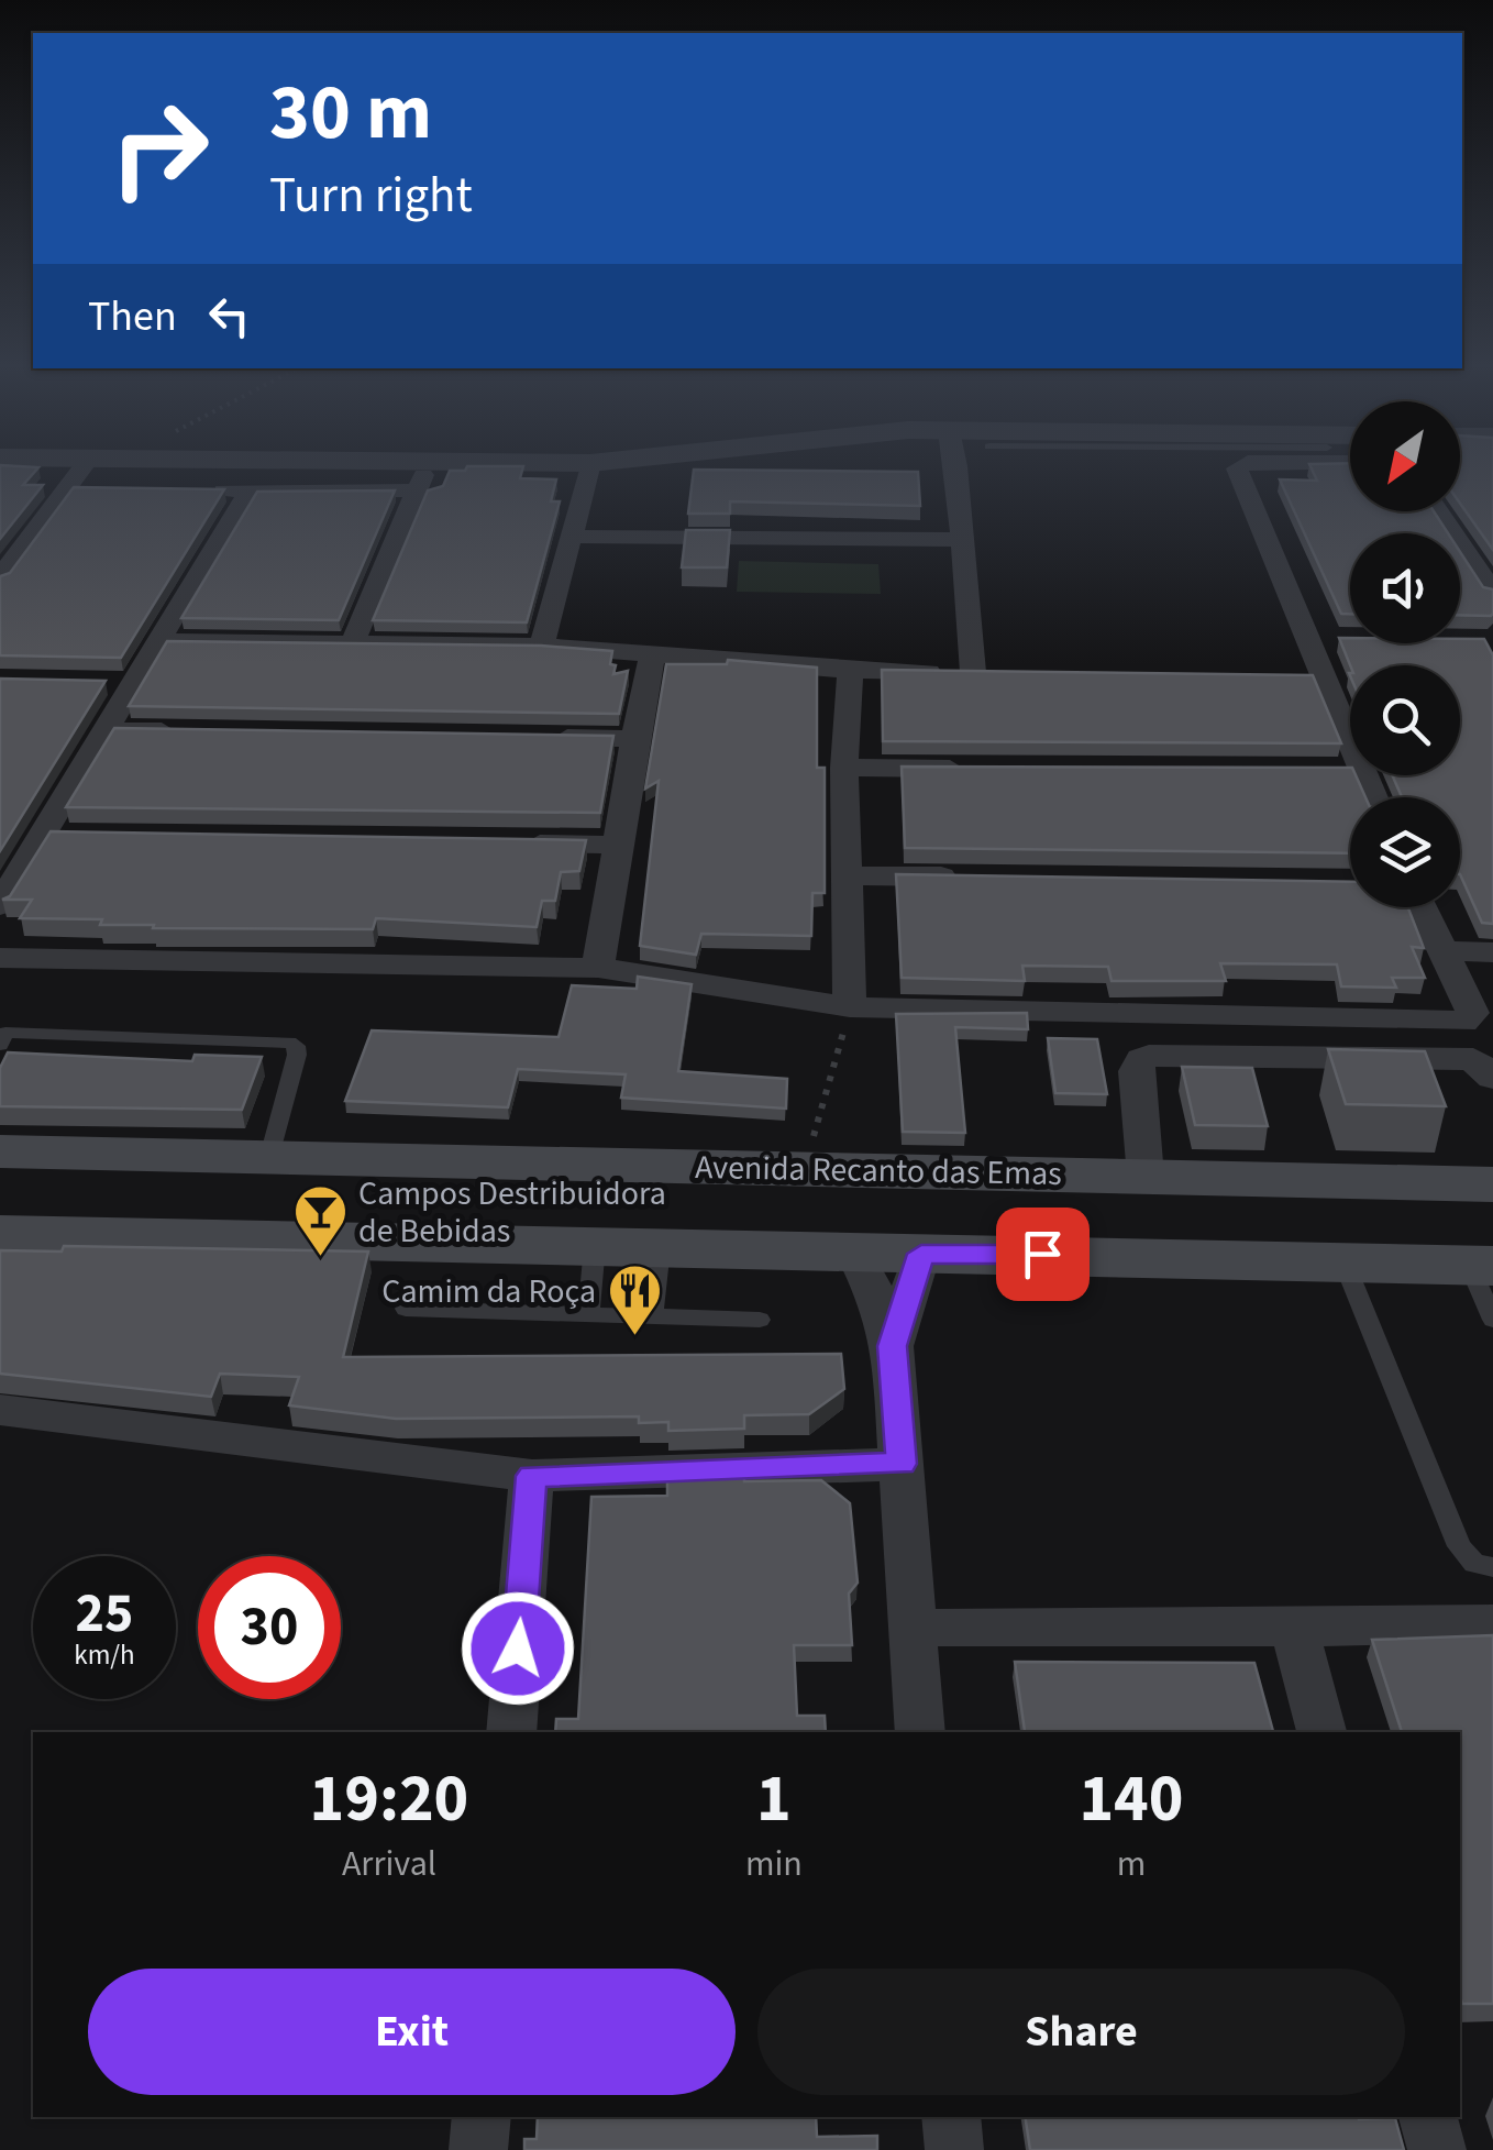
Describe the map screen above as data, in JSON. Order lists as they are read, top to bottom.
{
  "streets": {
    "main road": ["Avenida Recanto das Emas"]
  },
  "places": {
    "bar": ["Campos Destribuidora de Bebidas"],
    "restaurant": ["Camim da Roça"]
  },
  "north": "bottom left",
  "page": {
    "turn": ["30 m", "Turn right"],
    "then": "Then",
    "speed": "25 km/h",
    "limit": "30",
    "eta": [
      "19:20",
      "Arrival",
      "1",
      "min",
      "140",
      "m"
    ],
    "buttons": ["Exit", "Share"]
  }
}
